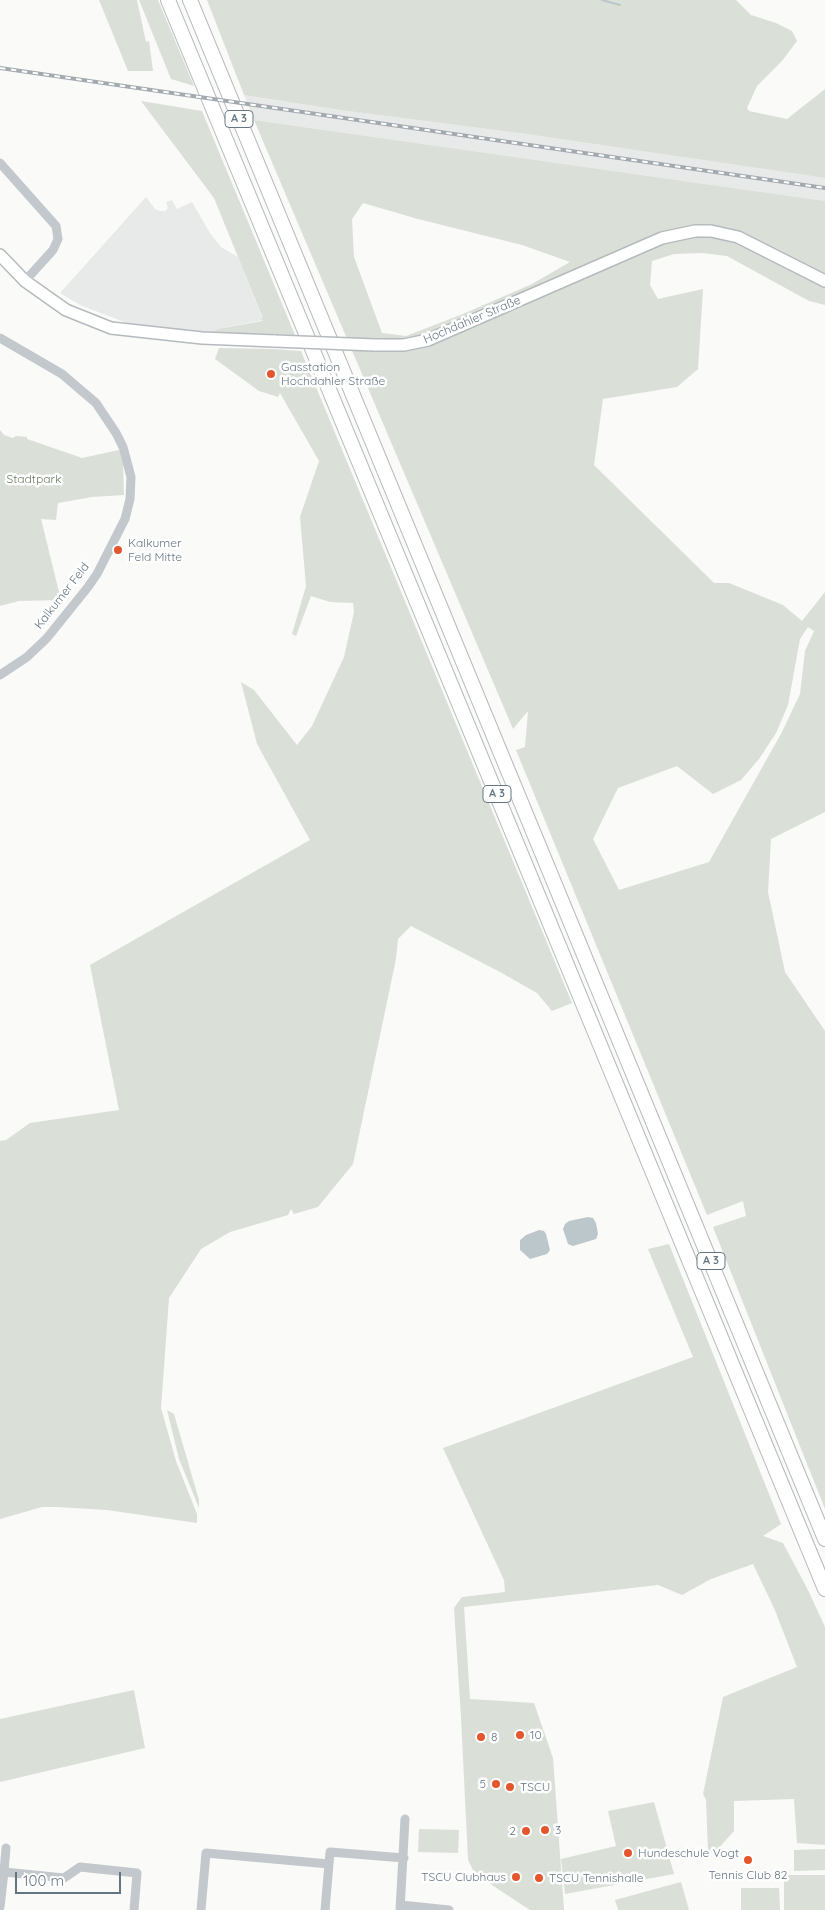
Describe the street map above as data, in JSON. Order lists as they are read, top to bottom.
{
  "streets": {
    "highway": ["A 3"],
    "main road": ["Hochdahler Straße"],
    "street": ["Kalkumer Feld"]
  },
  "parks": ["Stadtpark"],
  "places": [
    "Gasstation Hochdahler Straße",
    "Kalkumer Feld Mitte",
    "10",
    "8",
    "5",
    "TSCU",
    "3",
    "2",
    "Hundeschule Vogt",
    "Tennis Club 82",
    "TSCU Clubhaus",
    "TSCU Tennishalle"
  ],
  "scale_bar": "100 m"
}
